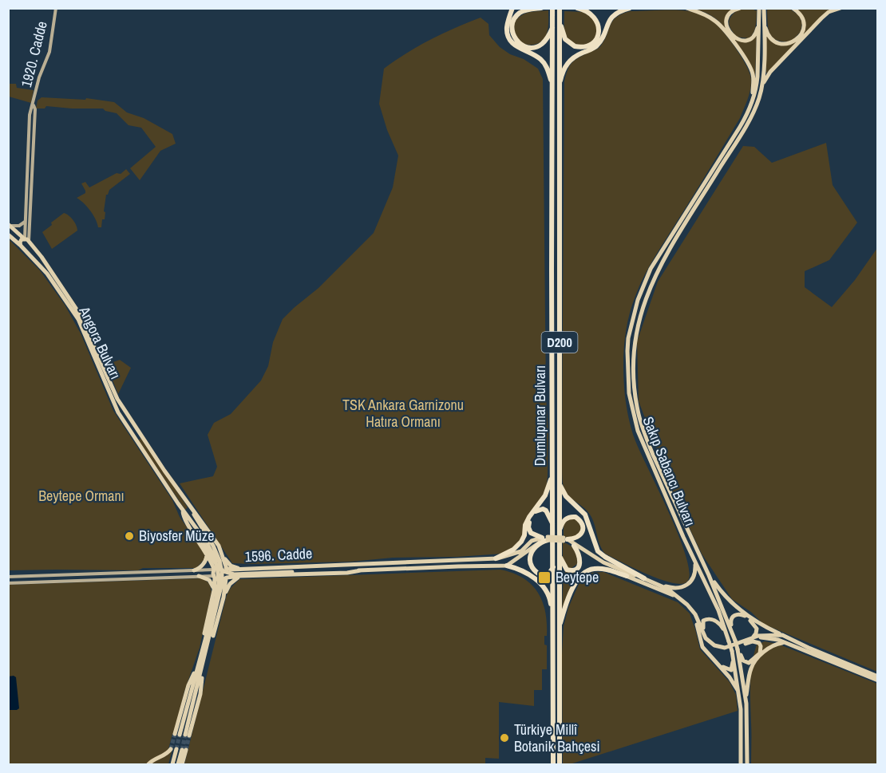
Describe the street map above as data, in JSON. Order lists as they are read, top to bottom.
{
  "streets": {
    "highway": ["D200", "Dumlupınar Bulvarı"],
    "main road": [
      "1920. Cadde",
      "Angora Bulvarı",
      "Sakıp Sabancı Bulvarı",
      "1596. Cadde"
    ]
  },
  "crossings": [
    ["1920. Cadde", "Angora Bulvarı"],
    ["Angora Bulvarı", "1596. Cadde"]
  ],
  "parks": ["TSK Ankara Garnizonu Hatıra Ormanı", "Beytepe Ormanı"],
  "places": {
    "other": ["Biyosfer Müze", "Türkiye Millî Botanik Bahçesi"],
    "transit": ["Beytepe"]
  }
}
